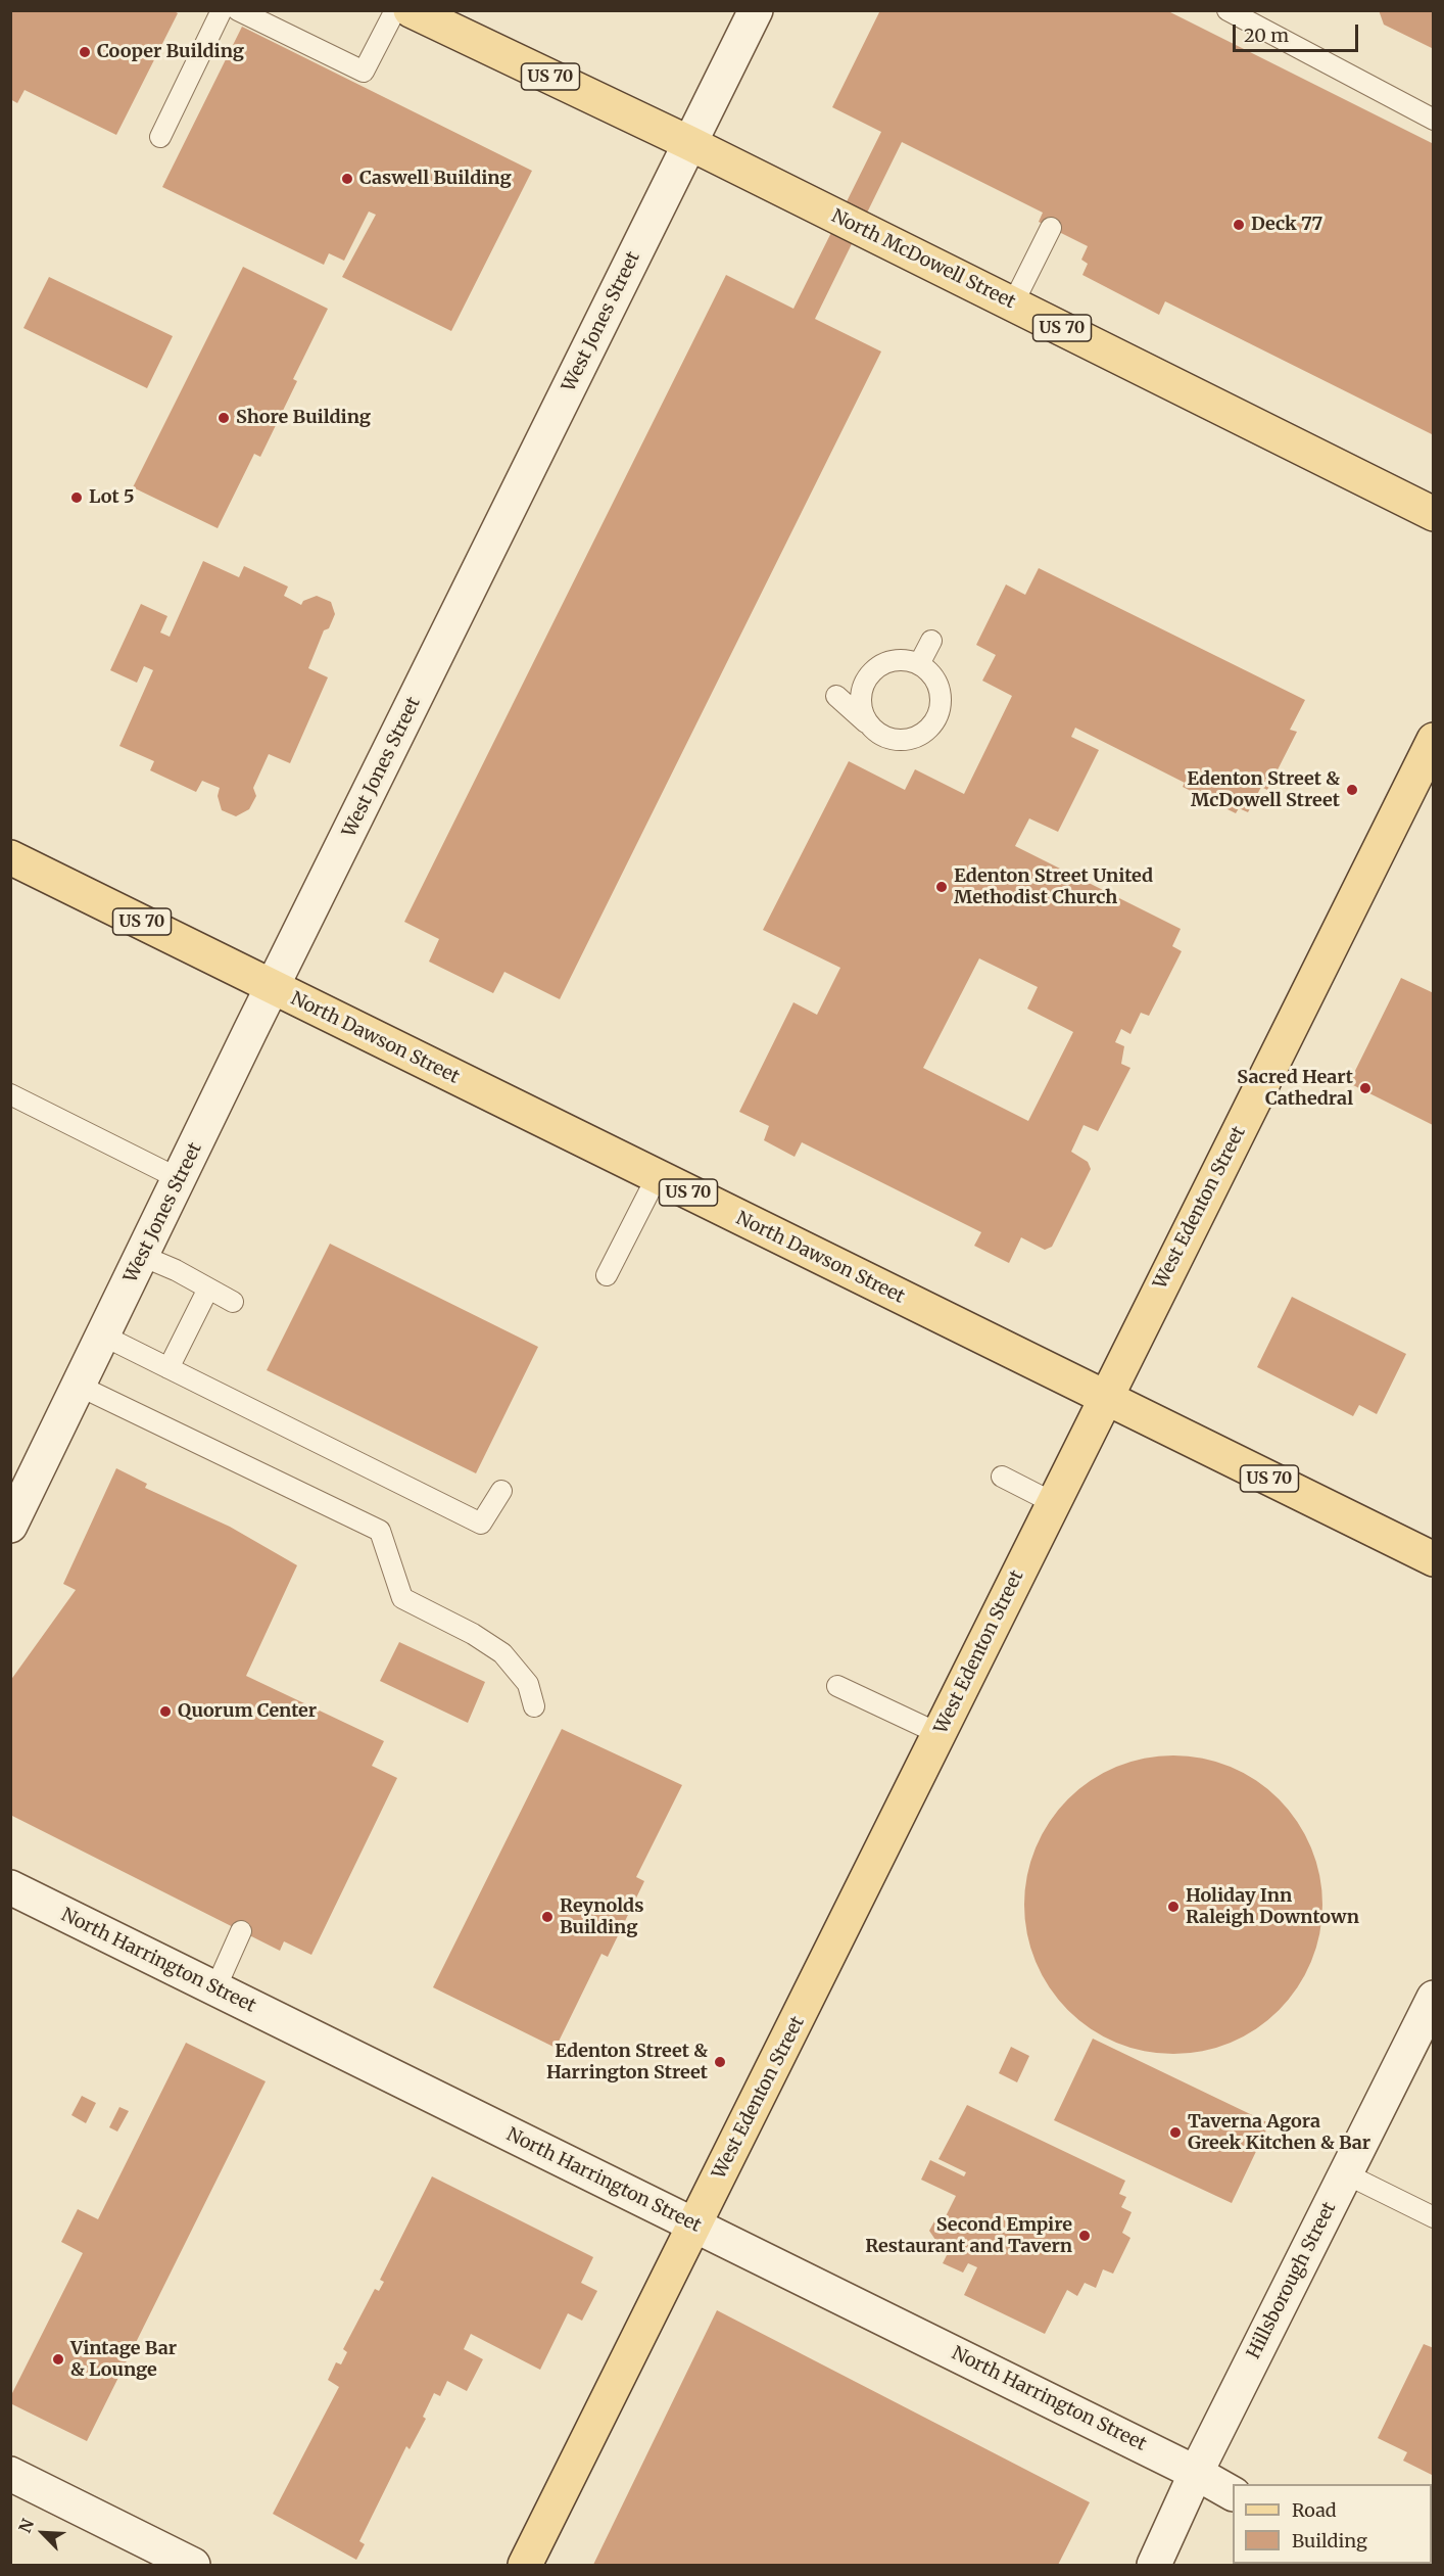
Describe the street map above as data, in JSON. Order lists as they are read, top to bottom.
{
  "streets": {
    "main road": [
      "US 70",
      "North McDowell Street",
      "North Dawson Street",
      "West Edenton Street"
    ],
    "street": ["West Jones Street", "North Harrington Street", "Hillsborough Street"]
  },
  "crossings": [
    ["North McDowell Street", "West Jones Street"],
    ["West Jones Street", "North Dawson Street"],
    ["North Dawson Street", "West Edenton Street"],
    ["West Edenton Street", "North Harrington Street"],
    ["North Harrington Street", "Hillsborough Street"]
  ],
  "places": [
    "Cooper Building",
    "Caswell Building",
    "Deck 77",
    "Shore Building",
    "Lot 5",
    "Edenton Street & McDowell Street",
    "Edenton Street United Methodist Church",
    "Sacred Heart Cathedral",
    "Quorum Center",
    "Holiday Inn Raleigh Downtown",
    "Reynolds Building",
    "Edenton Street & Harrington Street",
    "Taverna Agora Greek Kitchen & Bar",
    "Second Empire Restaurant and Tavern",
    "Vintage Bar & Lounge"
  ],
  "legend": ["Road", "Building"],
  "scale_bar": "20 m",
  "north": "top left"
}
